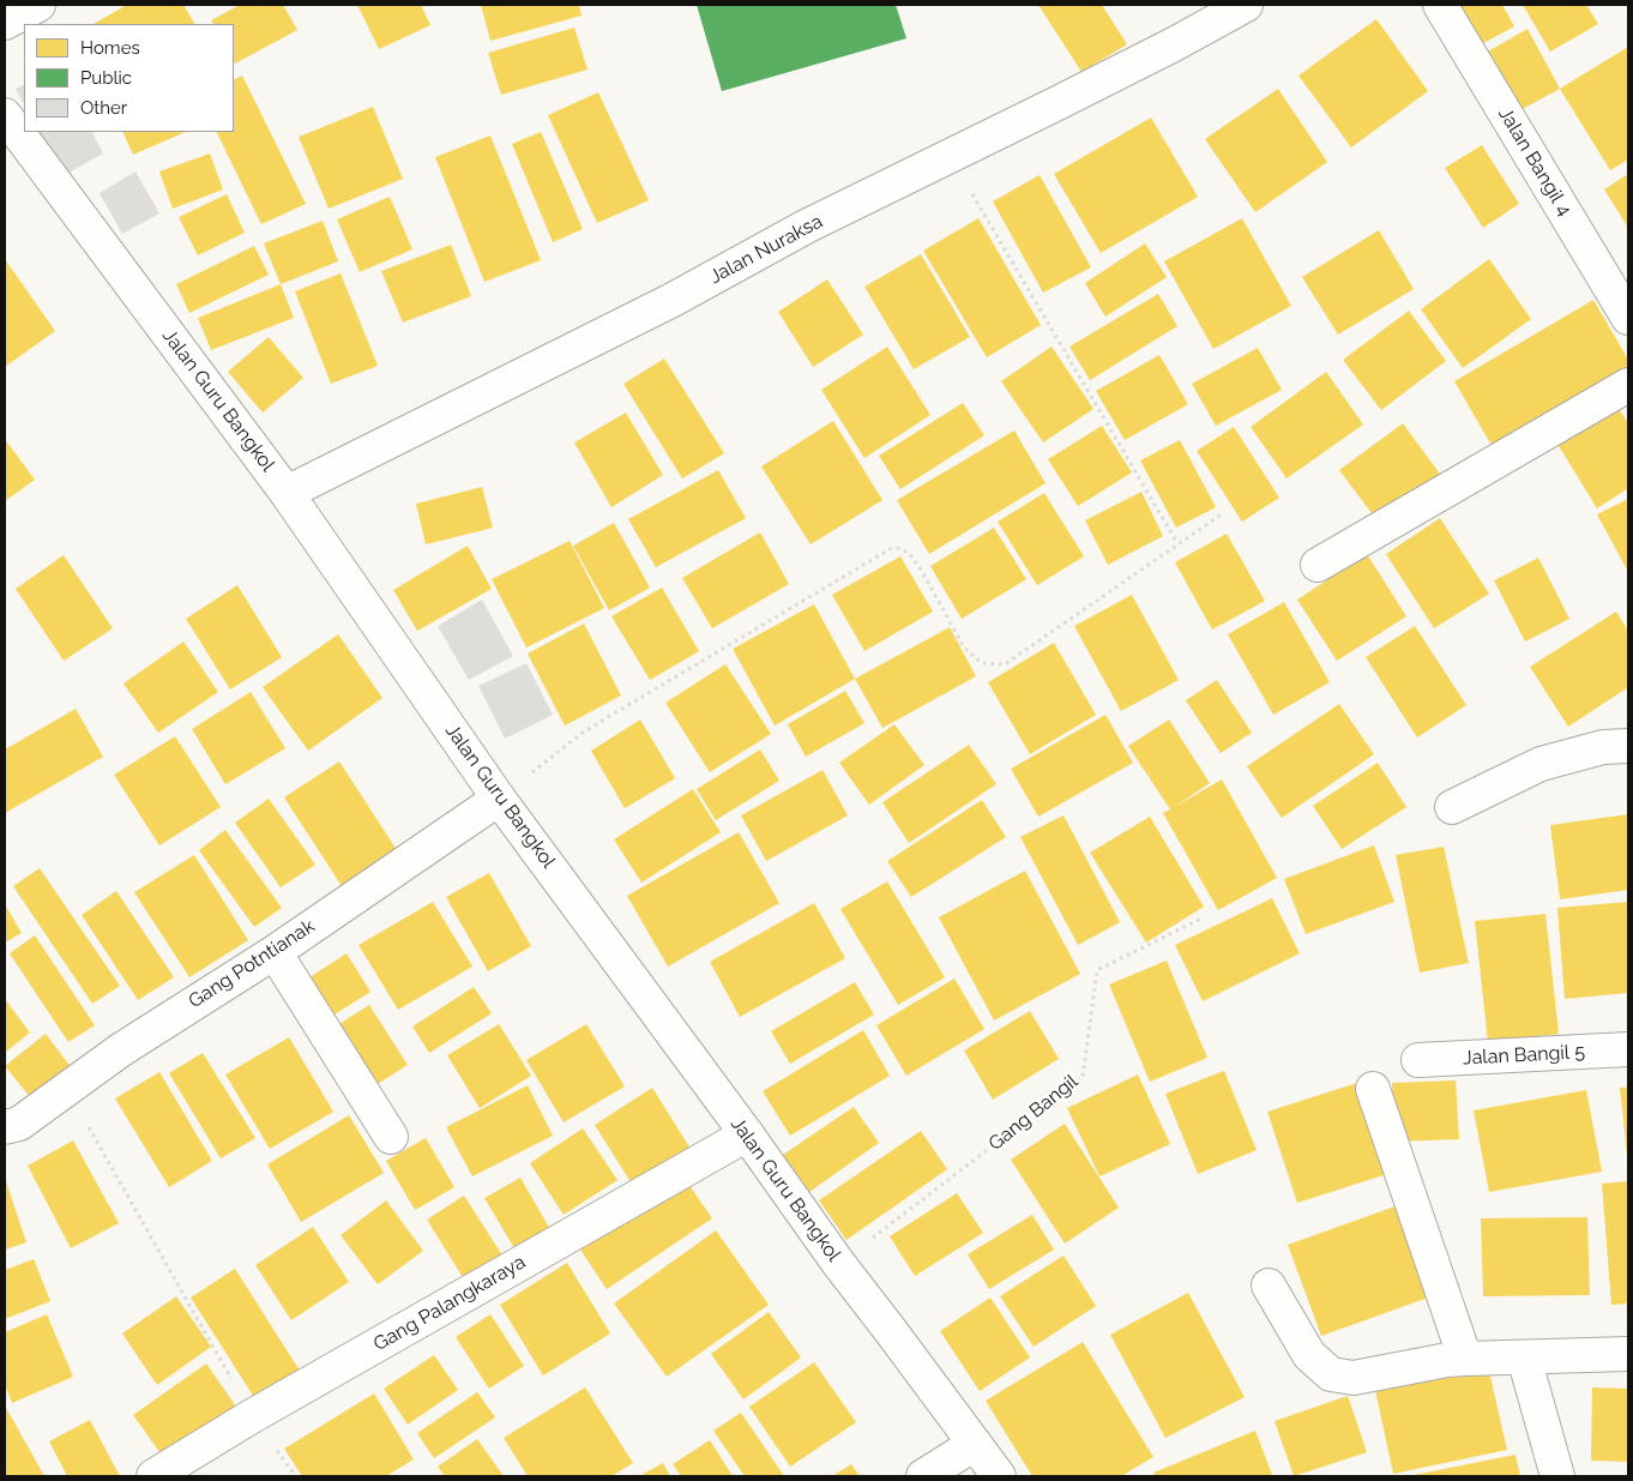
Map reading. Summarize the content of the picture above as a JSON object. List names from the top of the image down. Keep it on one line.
{"streets":{"street":["Jalan Bangil 4","Jalan Nuraksa","Jalan Guru Bangkol","Gang Potntianak","Jalan Bangil 5","Gang Palangkaraya"],"path":["Gang Bangil"]},"crossings":[["Jalan Nuraksa","Jalan Guru Bangkol"],["Jalan Guru Bangkol","Gang Potntianak"],["Jalan Guru Bangkol","Gang Bangil"],["Jalan Guru Bangkol","Gang Palangkaraya"]],"legend":["Homes","Public","Other"]}
